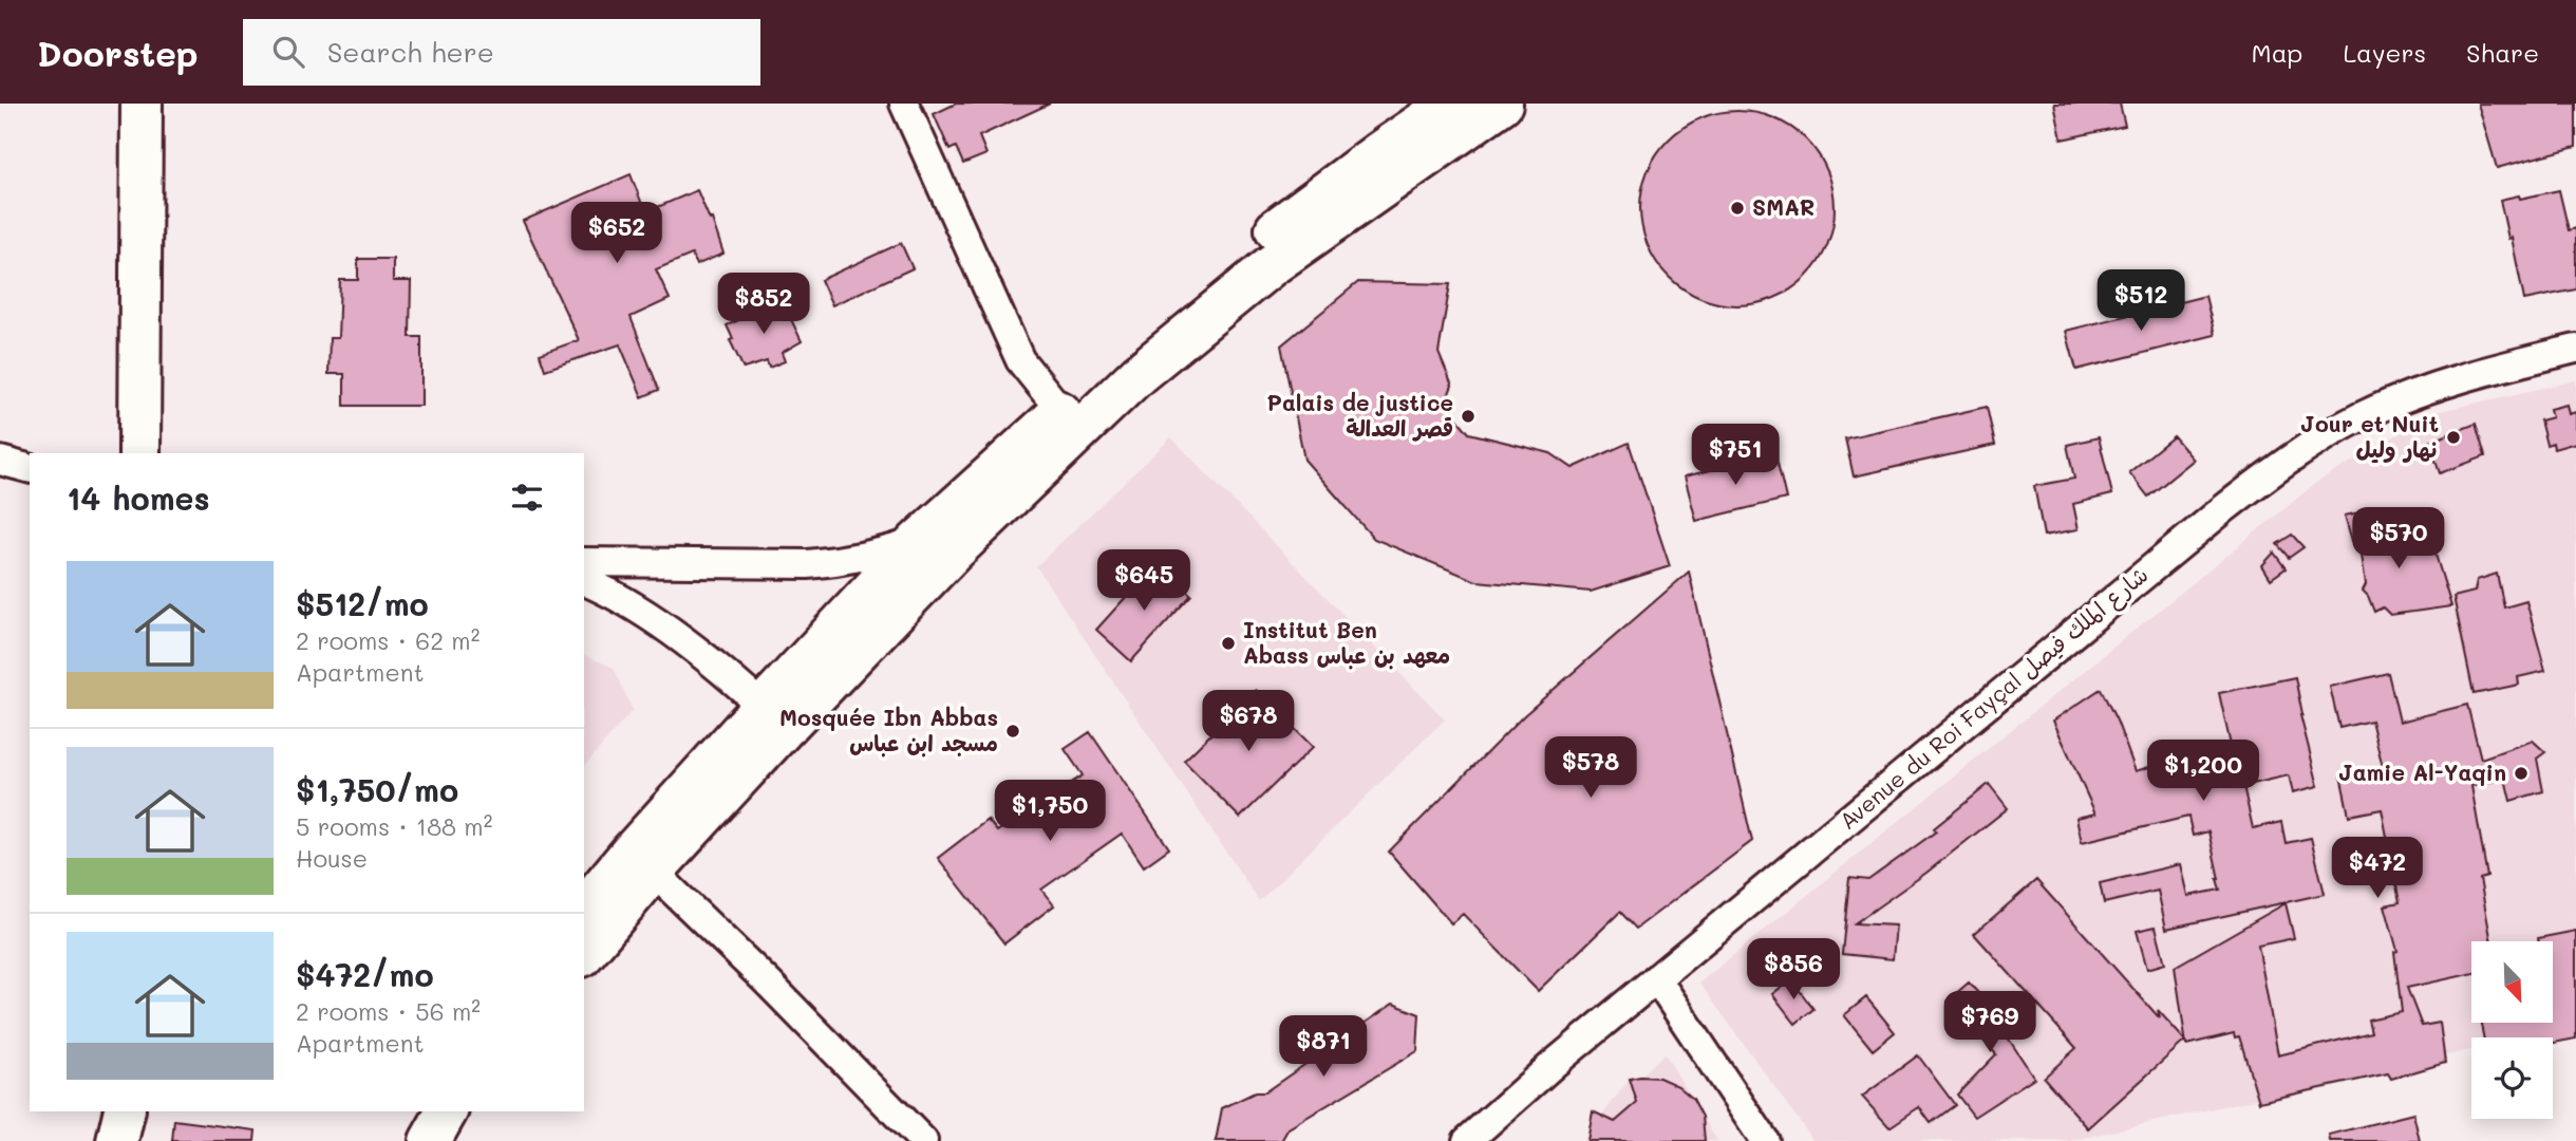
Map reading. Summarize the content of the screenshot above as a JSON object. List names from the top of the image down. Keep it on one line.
{"streets":{"street":["Avenue du Roi Fayçal شارع الملك فيصل"]},"places":["SMAR","Palais de justice قصر العدالة","Jour et Nuit نهار وليل","Institut Ben Abass معهد بن عباس","Mosquée Ibn Abbas مسجد ابن عباس","Jamie Al-Yaqin"],"north":"bottom right","page":{"header":"Doorstep","search":"Search here","nav":["Map","Layers","Share"],"price":["$652","$512","$852","$751","$570","$645","$678","$578","$1,200","$1,750","$472","$856","$769","$871"],"heading":"14 homes","list":[{"name":"$512/mo","note":"2 rooms · 62 m² · Apartment"},{"name":"$1,750/mo","note":"5 rooms · 188 m² · House"},{"name":"$472/mo","note":"2 rooms · 56 m² · Apartment"}]}}
